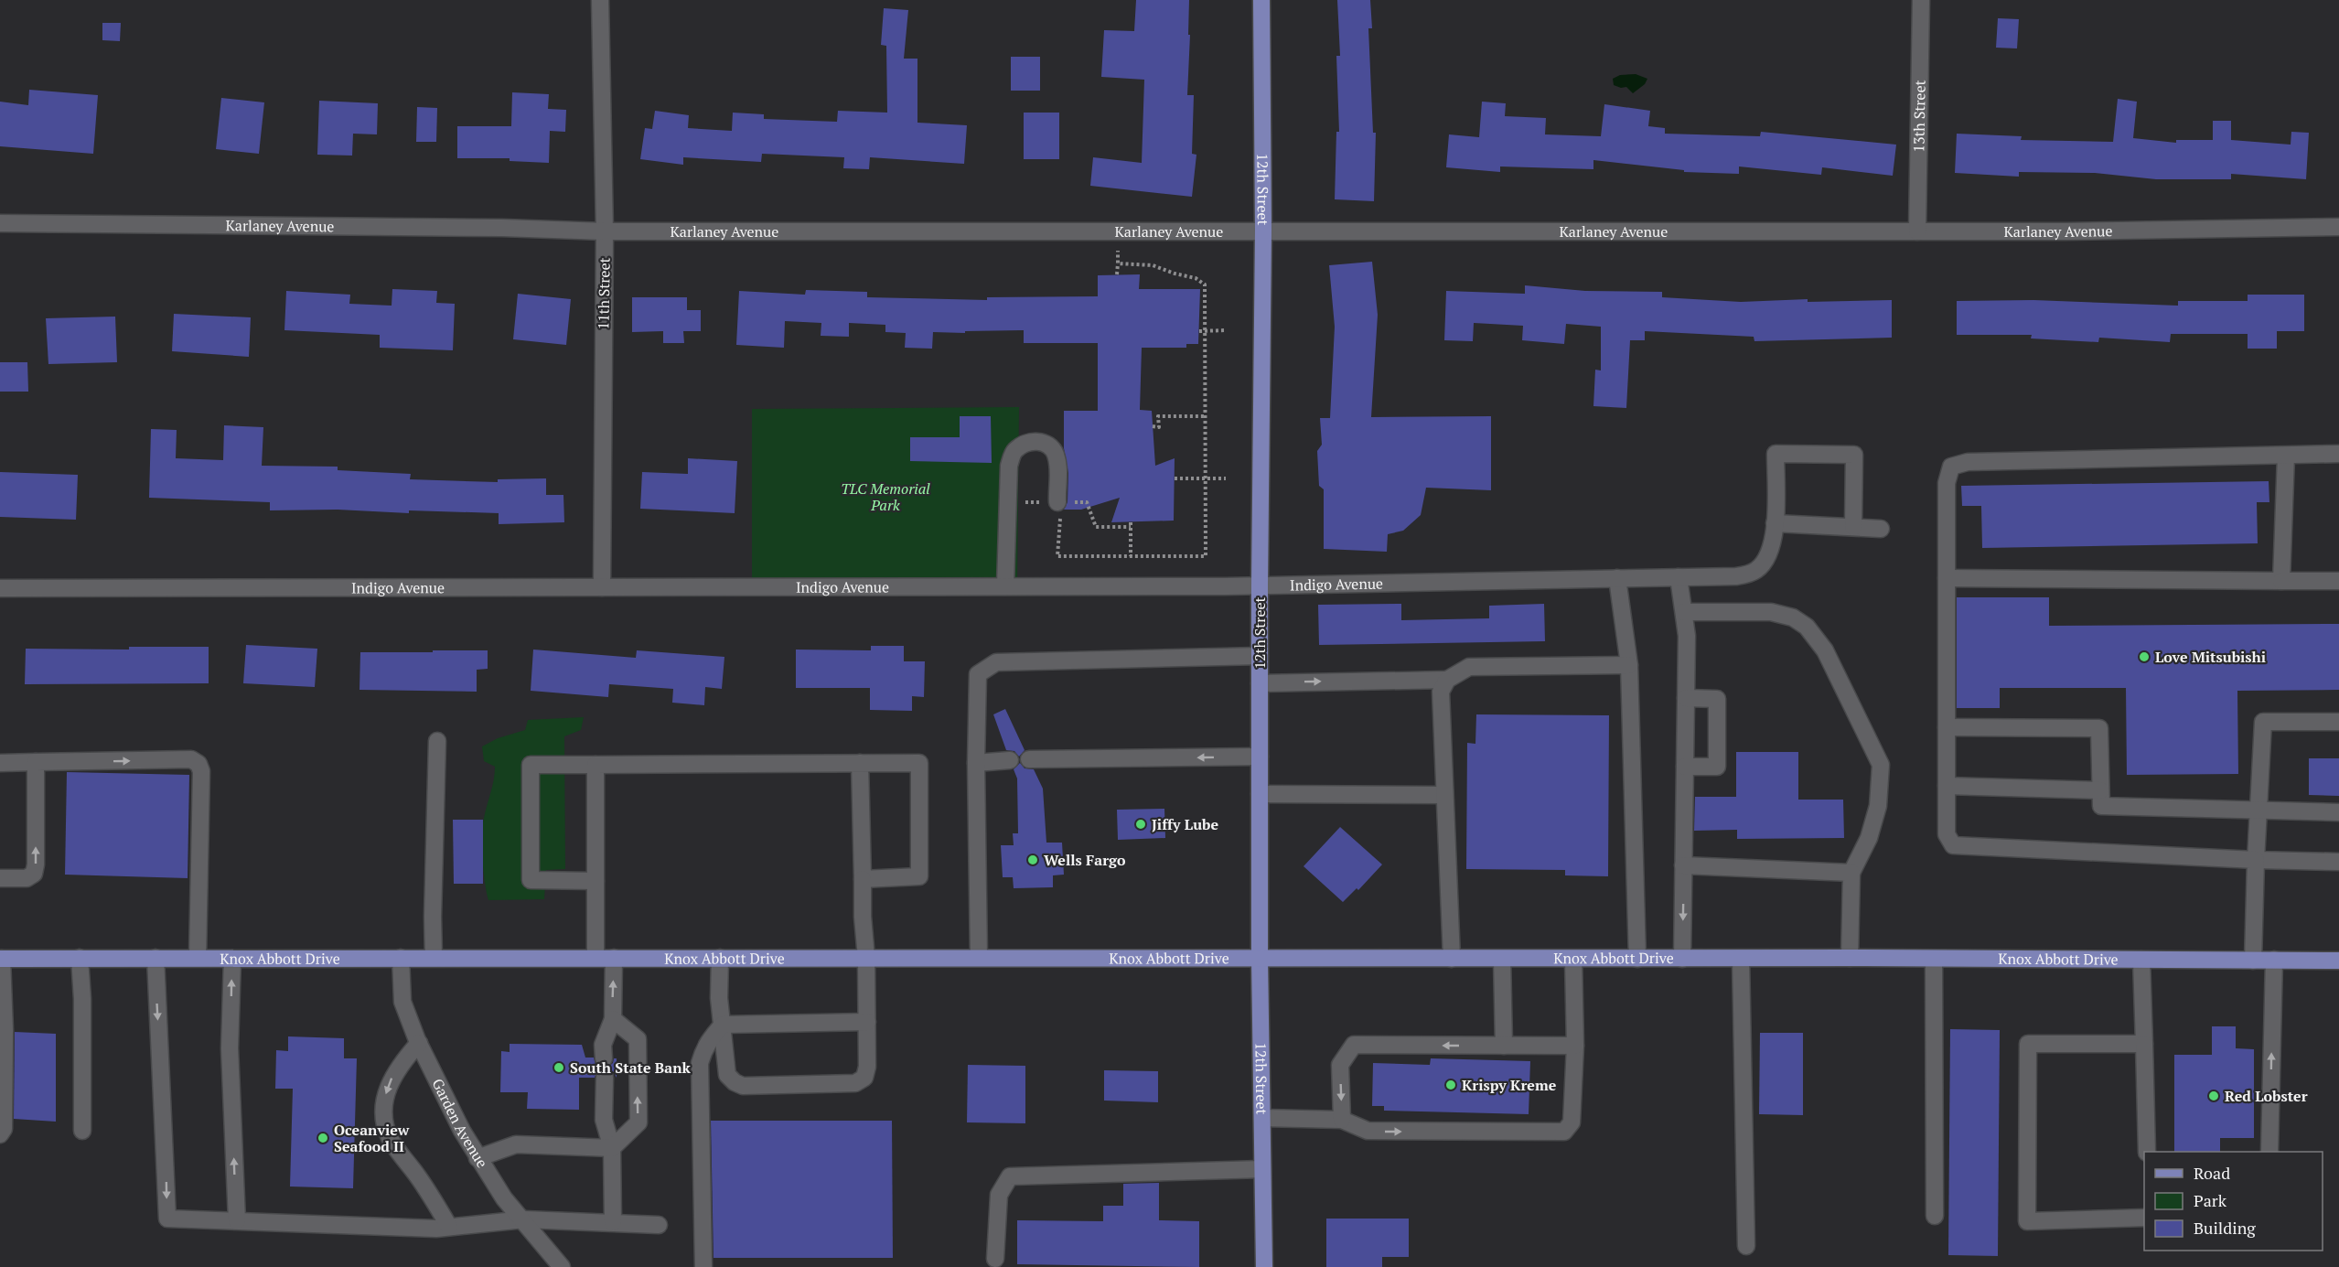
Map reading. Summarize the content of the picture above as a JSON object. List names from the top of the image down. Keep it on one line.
{"streets":{"main road":["12th Street","Knox Abbott Drive"],"street":["13th Street","Karlaney Avenue","11th Street","Indigo Avenue","Garden Avenue"]},"crossings":[["13th Street","Karlaney Avenue"],["12th Street","Karlaney Avenue"],["12th Street","Indigo Avenue"],["12th Street","Knox Abbott Drive"],["Karlaney Avenue","11th Street"],["11th Street","Indigo Avenue"],["Knox Abbott Drive","Garden Avenue"]],"parks":["TLC Memorial Park"],"places":["Love Mitsubishi","Jiffy Lube","Wells Fargo","South State Bank","Krispy Kreme","Red Lobster","Oceanview Seafood II"],"legend":["Road","Park","Building"]}
